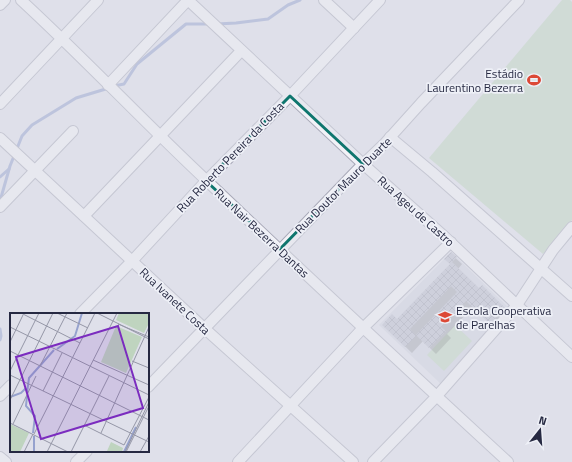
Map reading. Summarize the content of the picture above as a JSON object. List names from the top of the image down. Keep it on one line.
{"streets":{"street":["Rua Roberto Pereira da Costa","Rua Doutor Mauro Duarte","Rua Ageu de Castro","Rua Nair Bezerra Dantas","Rua Ivanete Costa"]},"crossings":[["Rua Roberto Pereira da Costa","Rua Ageu de Castro"],["Rua Roberto Pereira da Costa","Rua Nair Bezerra Dantas"],["Rua Roberto Pereira da Costa","Rua Ivanete Costa"],["Rua Doutor Mauro Duarte","Rua Ageu de Castro"],["Rua Doutor Mauro Duarte","Rua Nair Bezerra Dantas"],["Rua Doutor Mauro Duarte","Rua Ivanete Costa"]],"places":{"sports":["Estádio Laurentino Bezerra"],"school or university":["Escola Cooperativa de Parelhas"]},"north":"top"}
